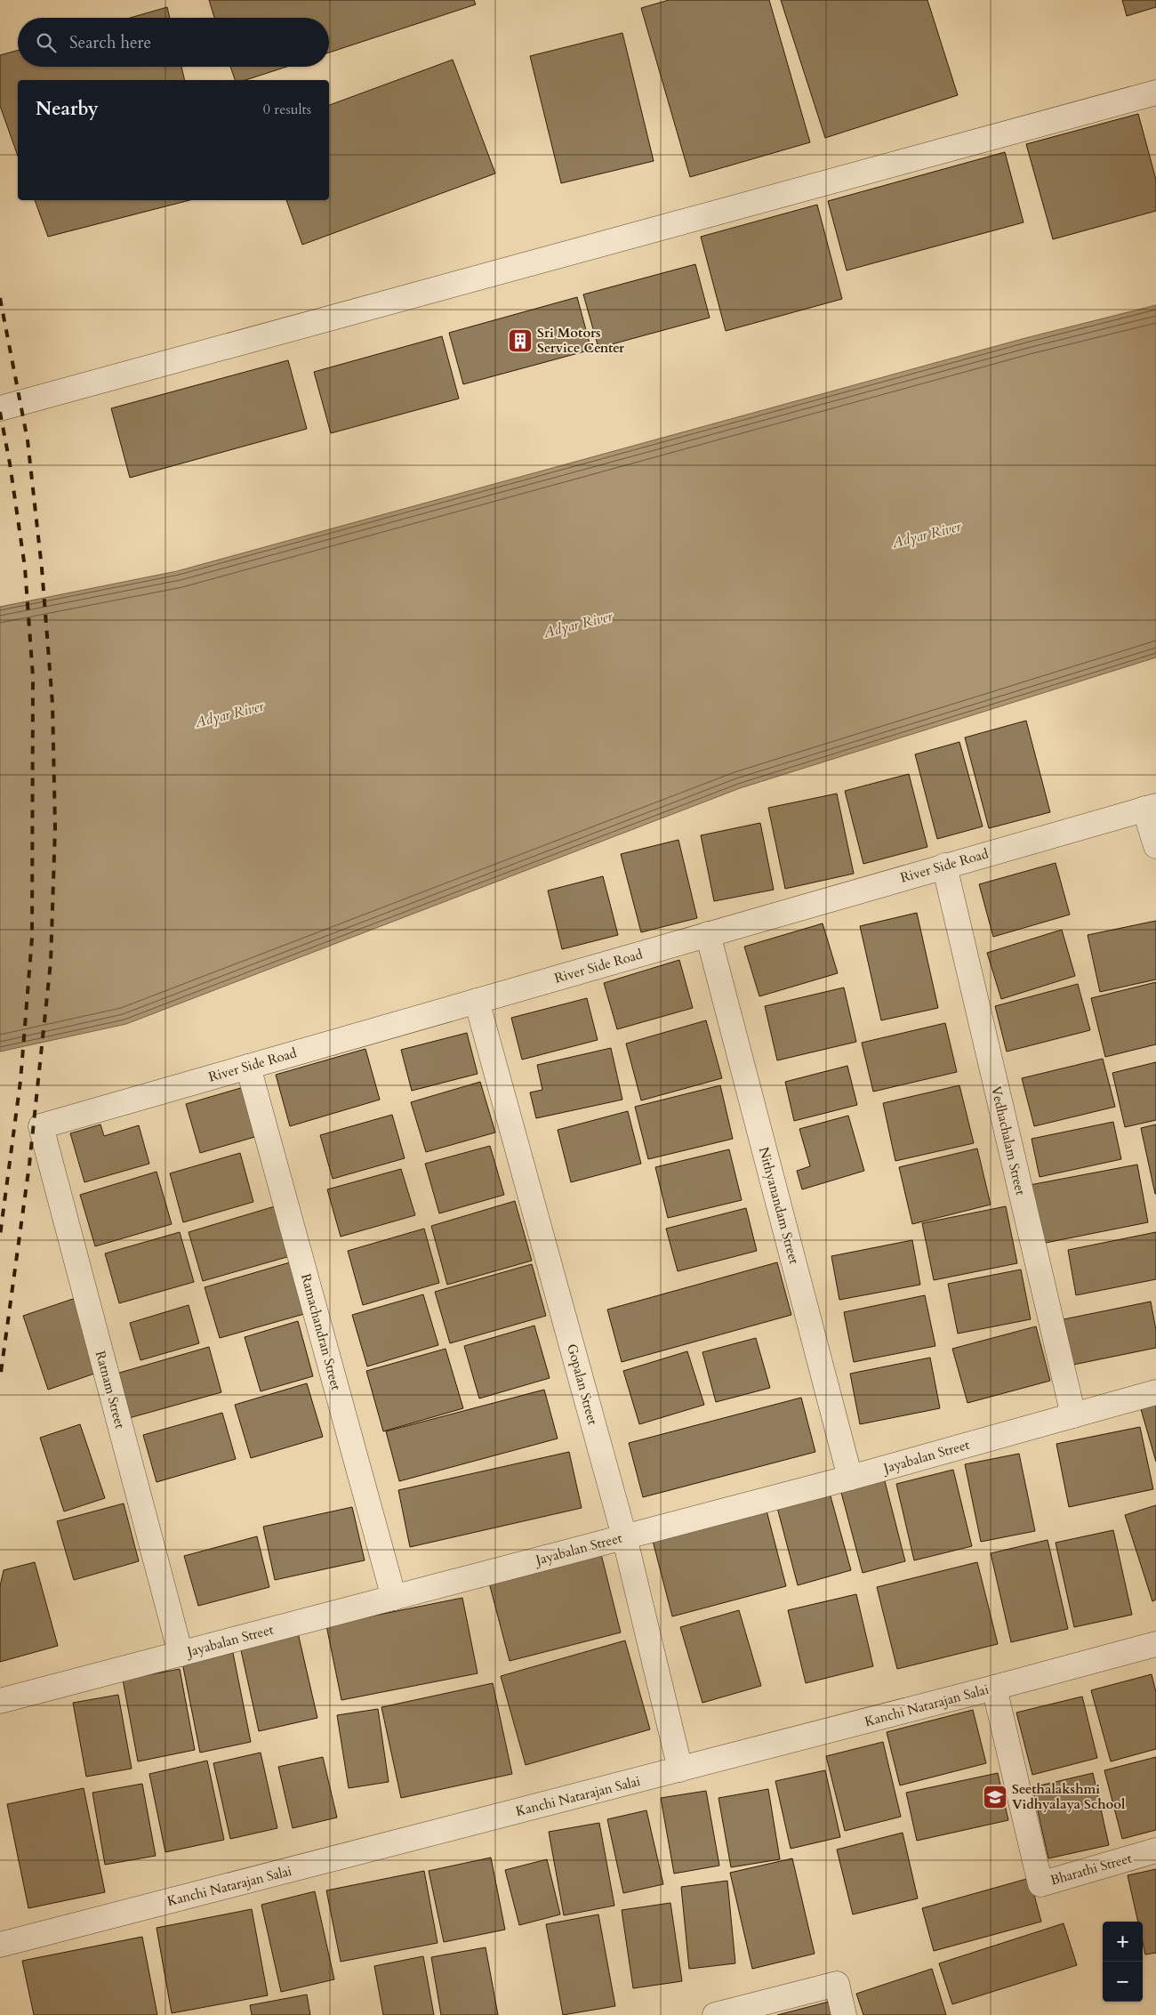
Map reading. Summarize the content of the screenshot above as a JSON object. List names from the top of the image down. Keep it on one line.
{"streets":{"street":["River Side Road","Vedhachalam Street","Nithyanandam Street","Ramachandran Street","Gopalan Street","Ratnam Street","Jayabalan Street","Kanchi Natarajan Salai","Bharathi Street"]},"crossings":[["River Side Road","Vedhachalam Street"],["River Side Road","Nithyanandam Street"],["River Side Road","Ramachandran Street"],["River Side Road","Gopalan Street"],["River Side Road","Ratnam Street"],["Vedhachalam Street","Jayabalan Street"],["Nithyanandam Street","Jayabalan Street"],["Ramachandran Street","Jayabalan Street"],["Gopalan Street","Jayabalan Street"],["Gopalan Street","Kanchi Natarajan Salai"],["Ratnam Street","Jayabalan Street"],["Kanchi Natarajan Salai","Bharathi Street"]],"water":["Adyar River"],"places":{"building":["Sri Motors Service Center"],"school or university":["Seethalakshmi Vidhyalaya School"]},"page":{"search":"Search here","heading":["Nearby","0 results"],"map_buttons":["+","−"]}}
